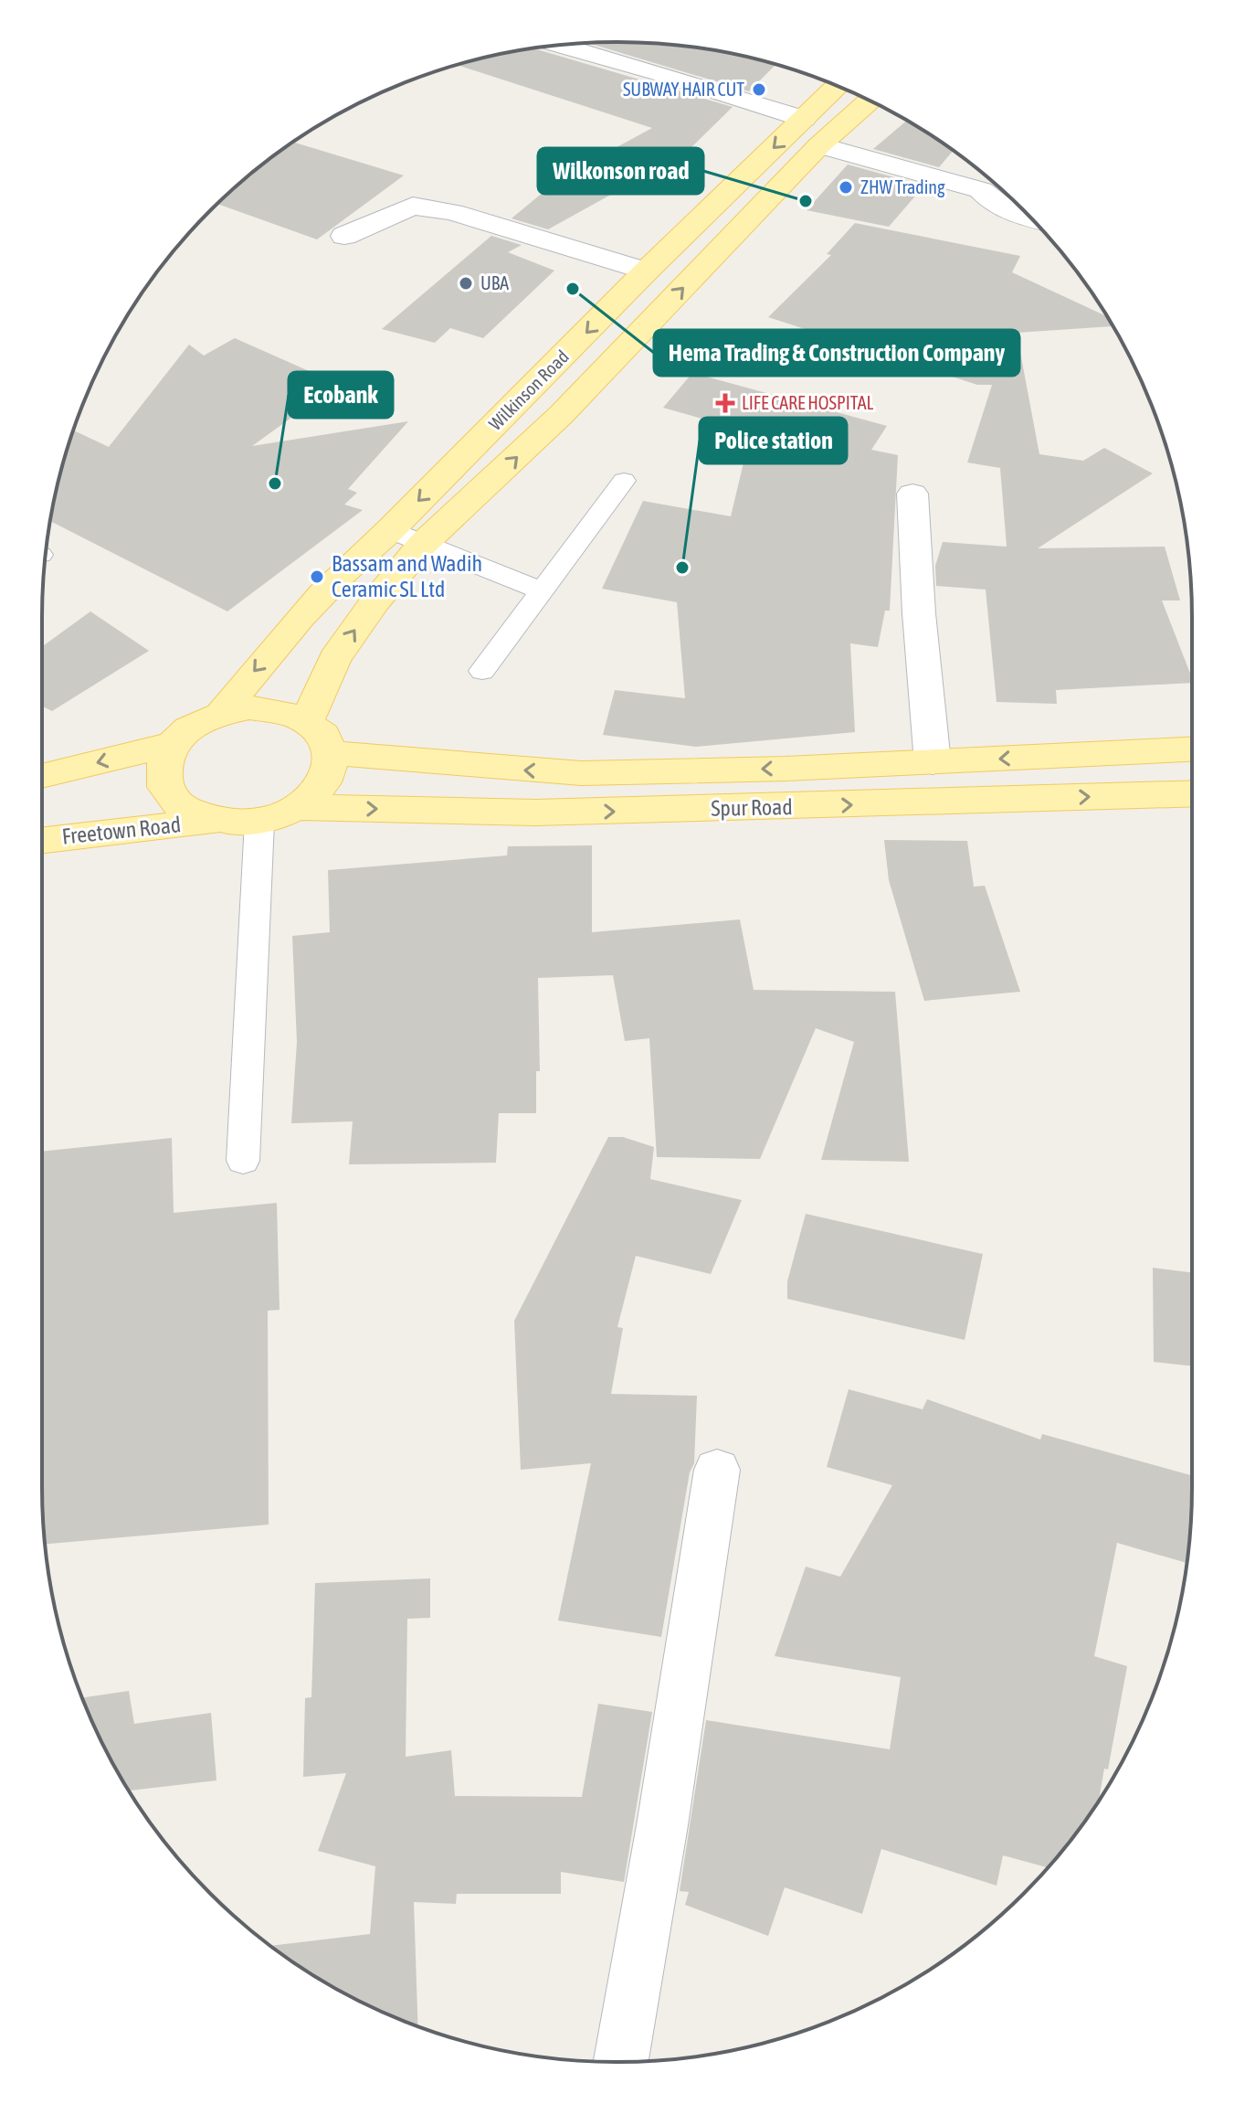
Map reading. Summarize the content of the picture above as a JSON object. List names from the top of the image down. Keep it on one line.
{"streets":{"main road":["Wilkinson Road","Spur Road","Freetown Road"]},"crossings":[["Wilkinson Road","Spur Road"],["Wilkinson Road","Freetown Road"],["Spur Road","Freetown Road"]],"places":{"other":["SUBWAY HAIR CUT","ZHW Trading","Wilkonson road","UBA","Hema Trading & Construction Company","Ecobank","Police station","Bassam and Wadih Ceramic SL Ltd"],"health":["LIFE CARE HOSPITAL"]}}
